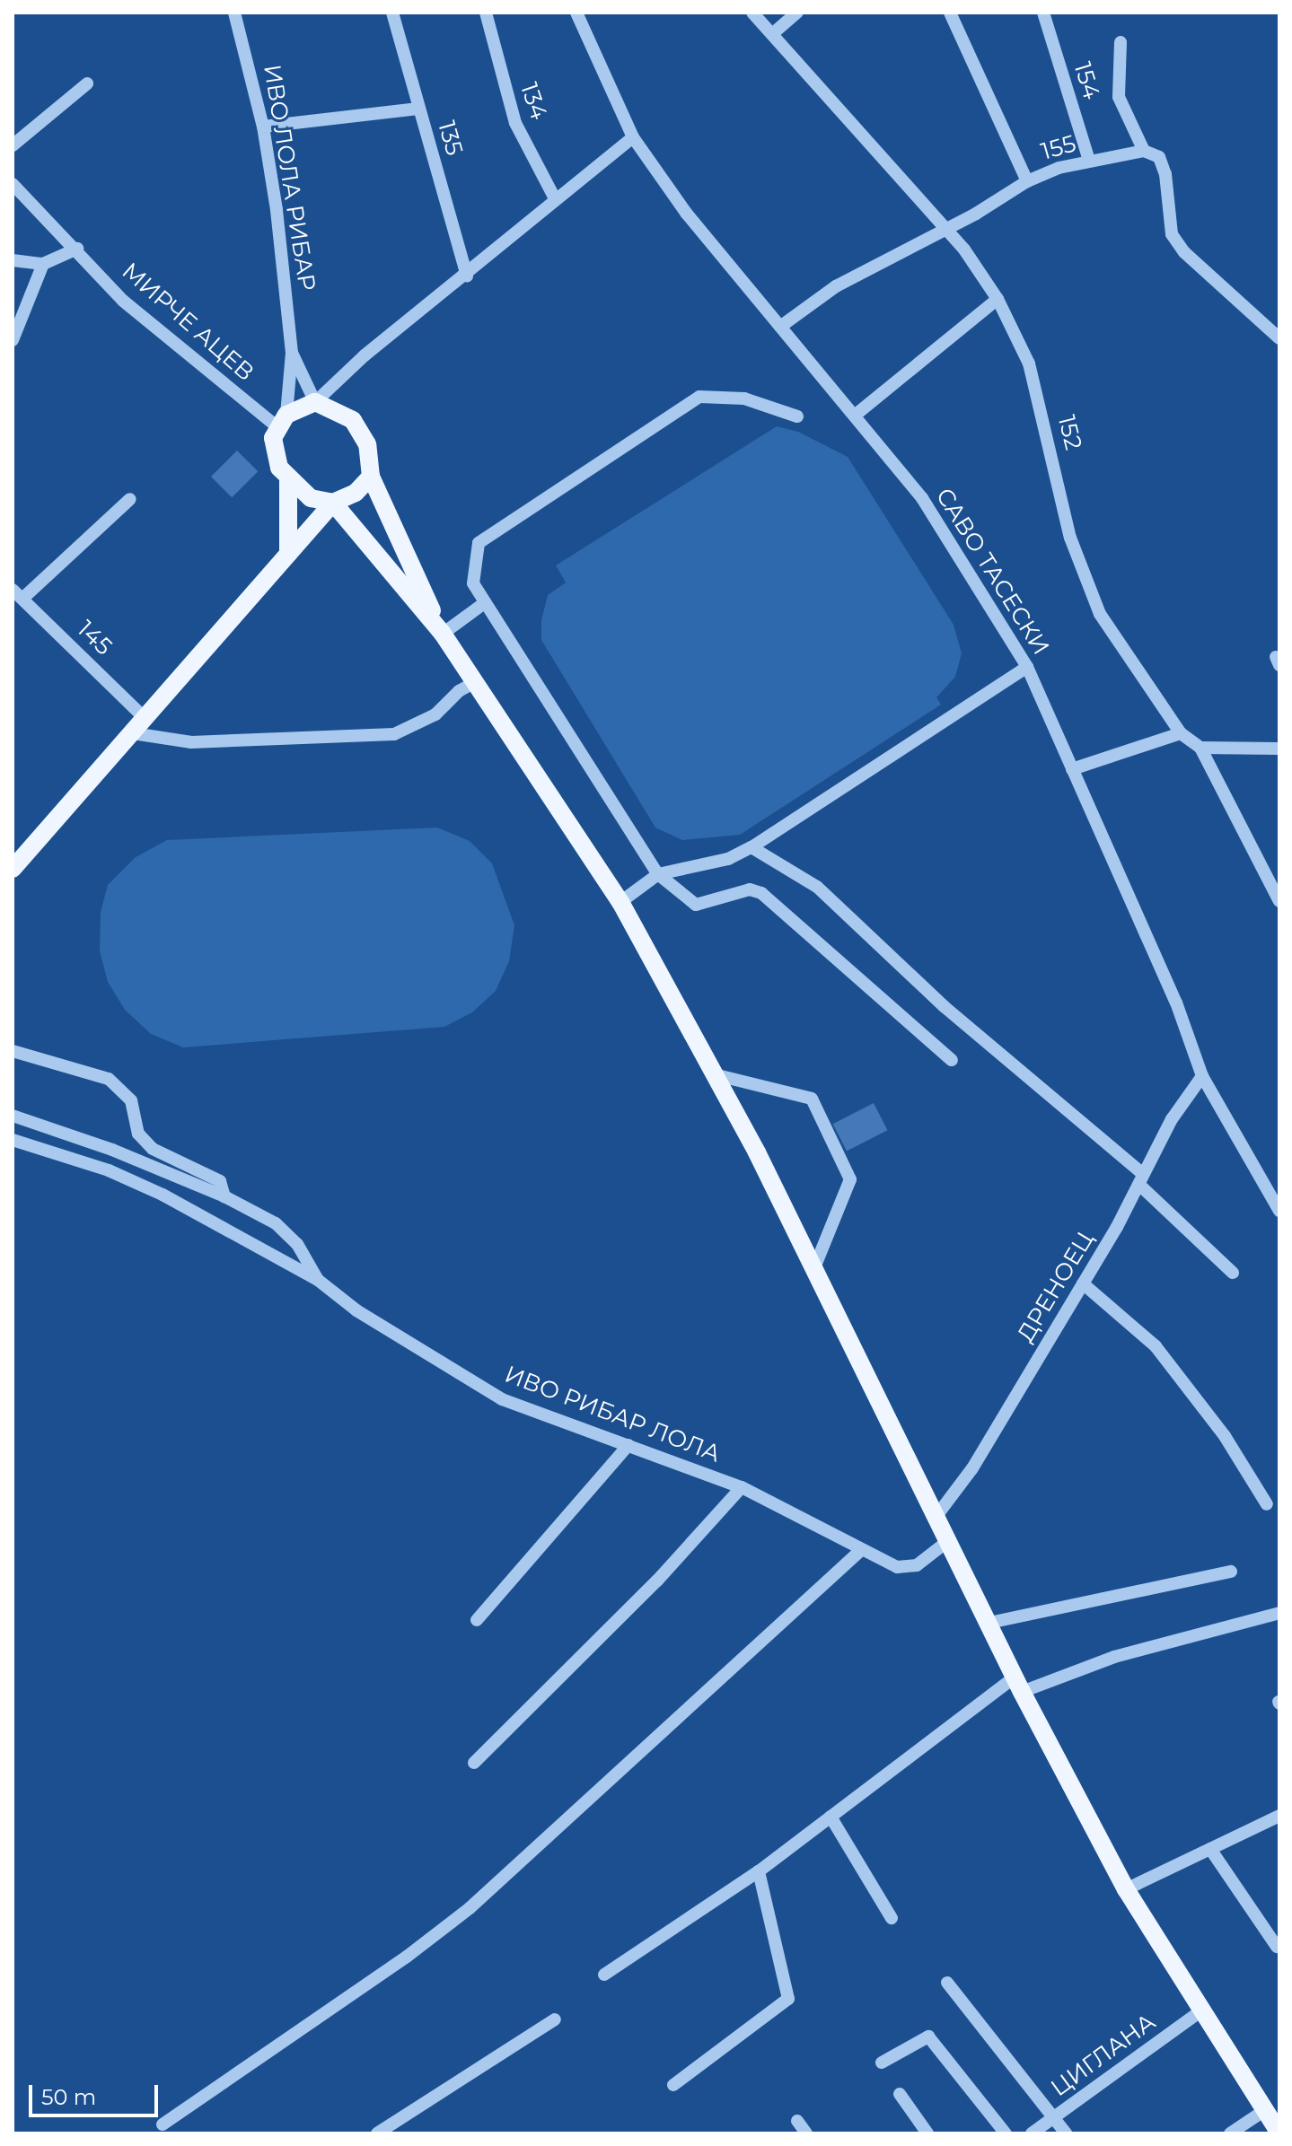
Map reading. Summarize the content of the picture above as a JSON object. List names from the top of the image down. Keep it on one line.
{"streets":{"street":["154","134","135","155","ИВО ЛОЛА РИБАР","МИРЧЕ АЦЕВ","152","САВО ТАСЕСКИ","145","ДРЕНОЕЦ","ИВО РИБАР ЛОЛА","ЦИГЛАНА"]},"crossings":[["154","155"],["155","152"],["155","САВО ТАСЕСКИ"],["САВО ТАСЕСКИ","ДРЕНОЕЦ"]],"scale_bar":"50 m"}
